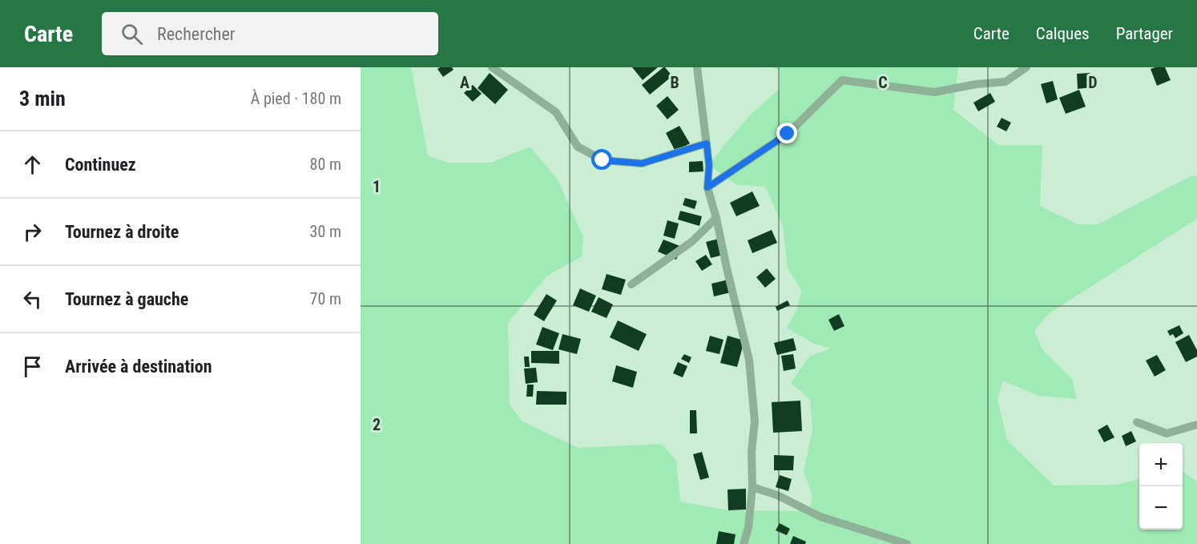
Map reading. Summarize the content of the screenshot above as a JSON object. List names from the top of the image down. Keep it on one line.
{"page":{"header":"Carte","search":"Rechercher","nav":["Carte","Calques","Partager"],"heading":["3 min","À pied · 180 m"],"list":[["Continuez","80 m"],["Tournez à droite","30 m"],["Tournez à gauche","70 m"],"Arrivée à destination"],"map_buttons":["+","−"]},"grid":{"columns":["A","B","C","D"],"rows":["1","2"]}}
